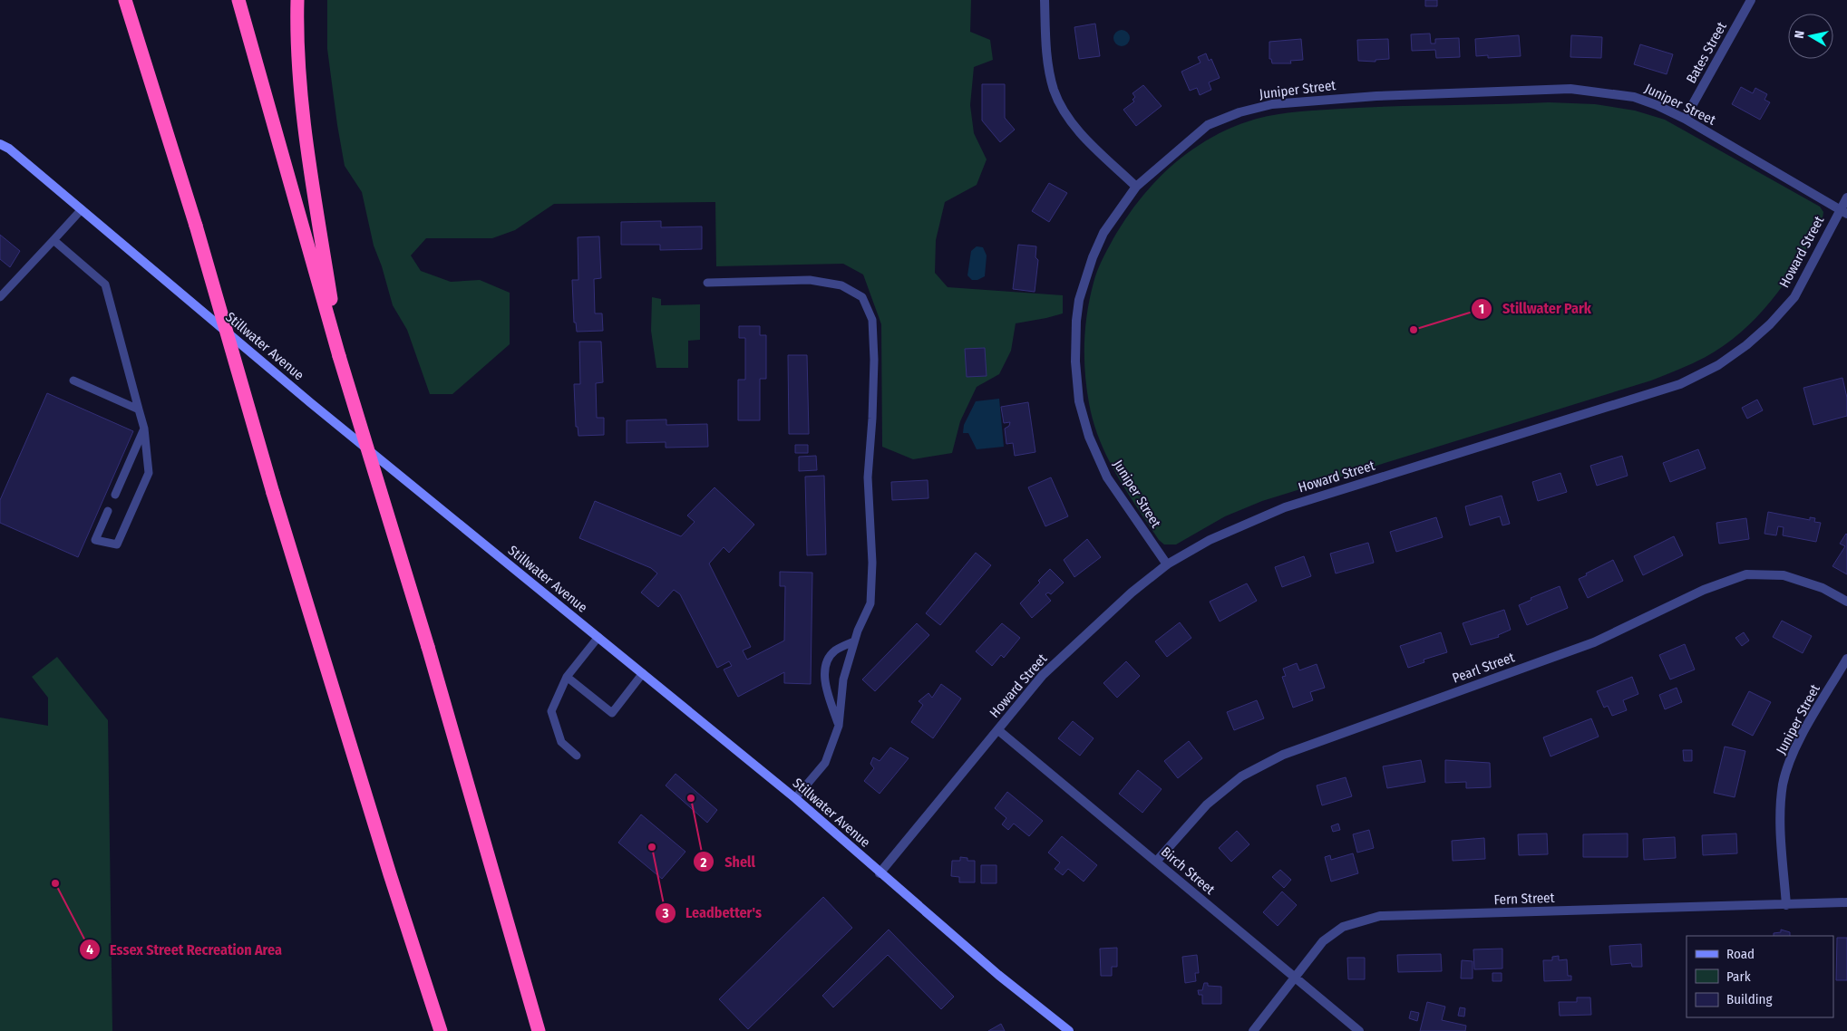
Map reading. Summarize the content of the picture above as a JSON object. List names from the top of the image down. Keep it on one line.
{"streets":{"main road":["Stillwater Avenue"],"street":["Bates Street","Juniper Street","Howard Street","Pearl Street","Birch Street","Fern Street"]},"crossings":[["Bates Street","Juniper Street"],["Juniper Street","Howard Street"],["Juniper Street","Fern Street"],["Howard Street","Stillwater Avenue"],["Howard Street","Birch Street"],["Pearl Street","Birch Street"],["Birch Street","Fern Street"]],"places":["Stillwater Park","Shell","Leadbetter's","Essex Street Recreation Area"],"legend":["Road","Park","Building"],"north":"left"}
